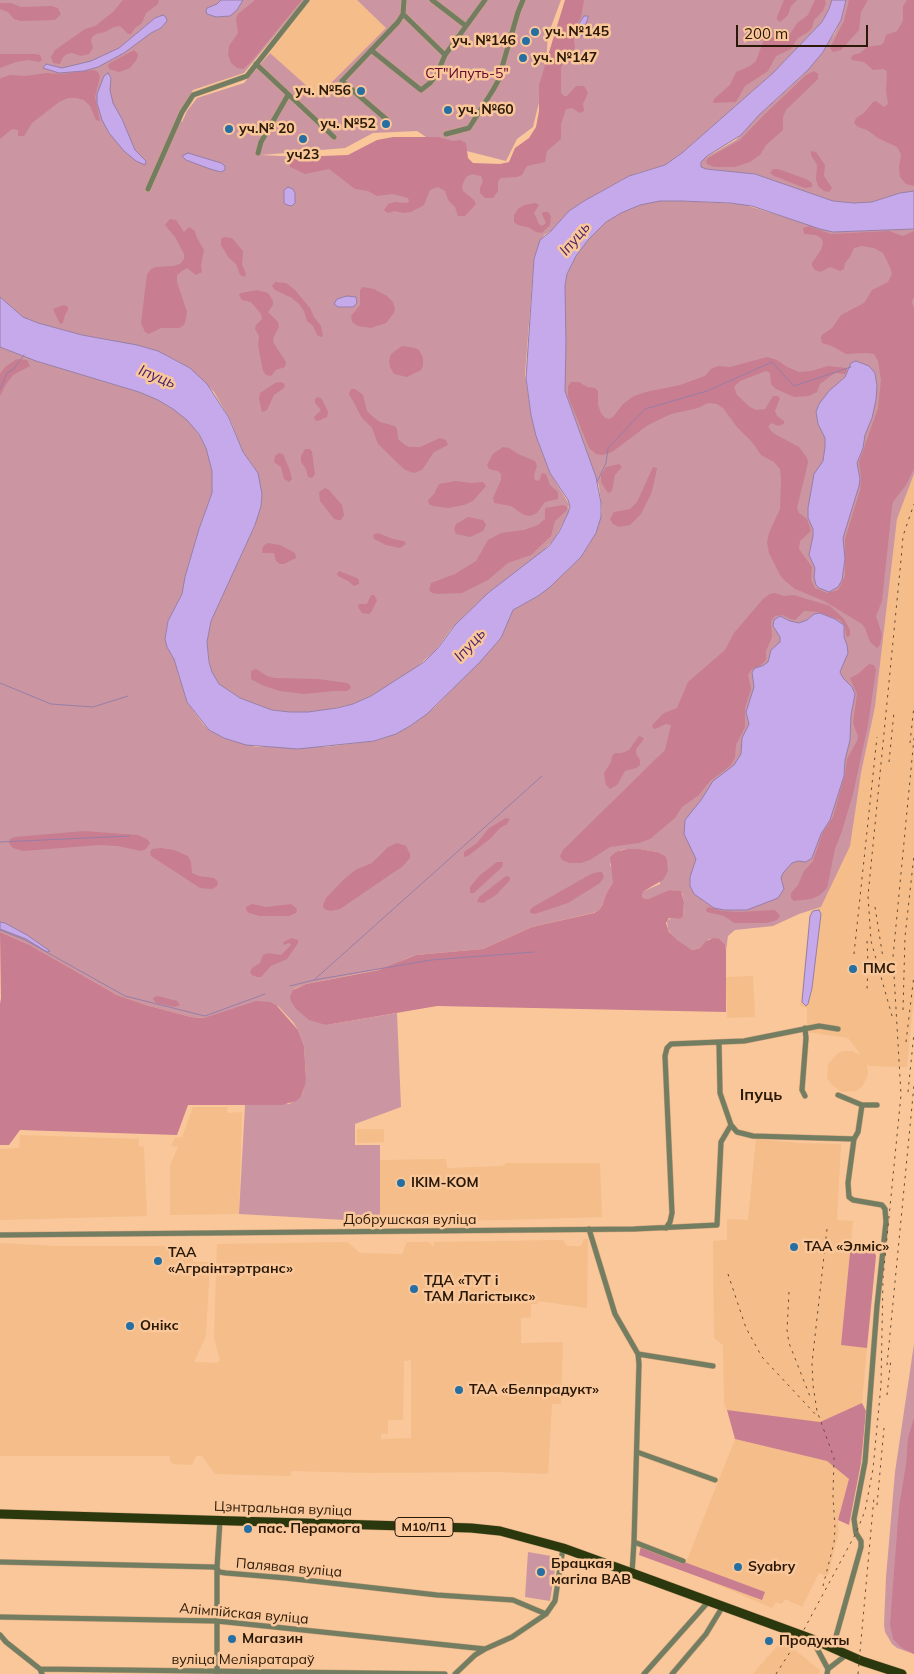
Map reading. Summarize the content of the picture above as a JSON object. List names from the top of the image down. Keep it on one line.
{"streets":{"main road":["Цэнтральная вуліца","М10/П1"],"street":["Добрушская вуліца","Палявая вуліца","Алімпійская вуліца","вуліца Меліяратараў"]},"crossings":[["Цэнтральная вуліца","М10/П1"]],"districts":["Іпуць"],"water":["Іпуць"],"parks":["СТ\"Ипуть-5\""],"places":["уч. №145","уч. №146","уч. №147","уч. №56","уч. №60","уч. №52","уч.№ 20","уч23","ПМС","IKIM-KOM","ТАА «Элміс»","ТАА «Аграінтэртранс»","ТДА «ТУТ і ТАМ Лагістыкс»","Онікс","ТАА «Белпрадукт»","пас. Перамога","Syabry","Брацкая магіла ВАВ","Магазин","Продукты"],"scale_bar":"200 m"}
